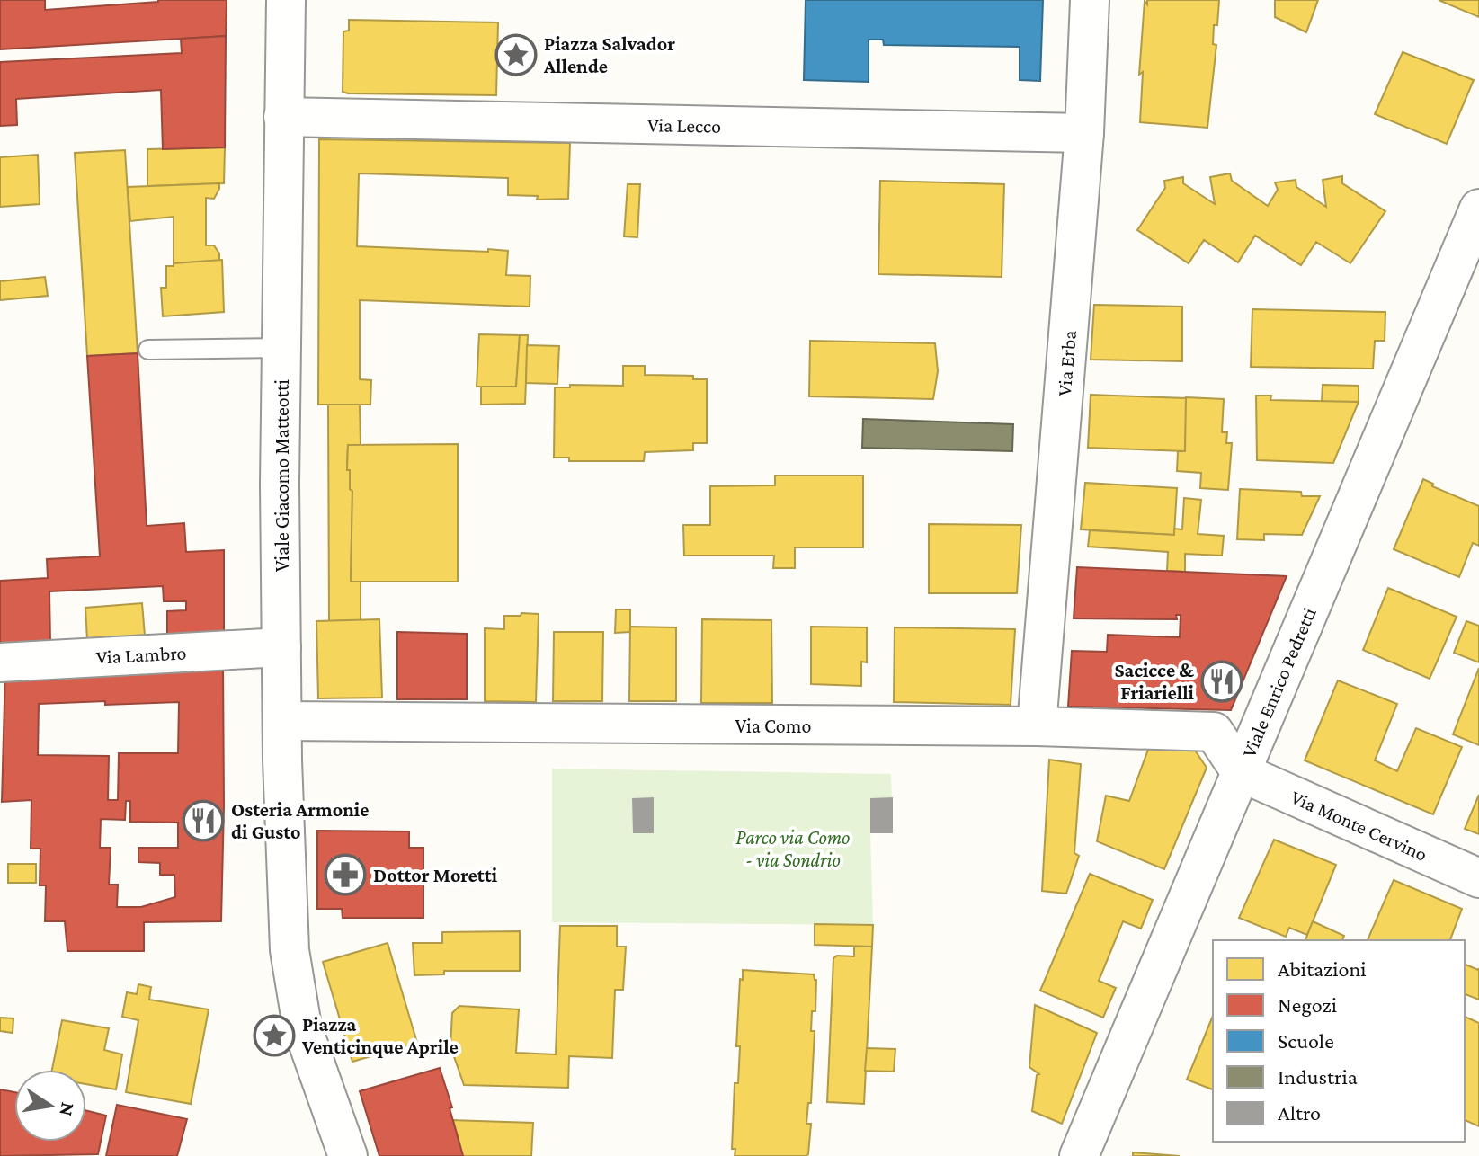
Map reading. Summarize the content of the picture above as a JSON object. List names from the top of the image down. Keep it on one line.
{"streets":{"street":["Via Lecco","Via Erba","Viale Giacomo Matteotti","Via Lambro","Viale Enrico Pedretti","Via Como","Via Monte Cervino"]},"crossings":[["Via Lecco","Via Erba"],["Via Lecco","Viale Giacomo Matteotti"],["Via Erba","Via Como"],["Viale Giacomo Matteotti","Via Lambro"],["Viale Giacomo Matteotti","Via Como"],["Viale Enrico Pedretti","Via Como"],["Viale Enrico Pedretti","Via Monte Cervino"],["Via Como","Via Monte Cervino"]],"parks":["Parco via Como - via Sondrio"],"places":{"place":["Piazza Salvador Allende","Piazza Venticinque Aprile"],"restaurant":["Sacicce & Friarielli","Osteria Armonie di Gusto"],"pharmacy":["Dottor Moretti"]},"legend":["Abitazioni","Negozi","Scuole","Industria","Altro"],"north":"right"}
